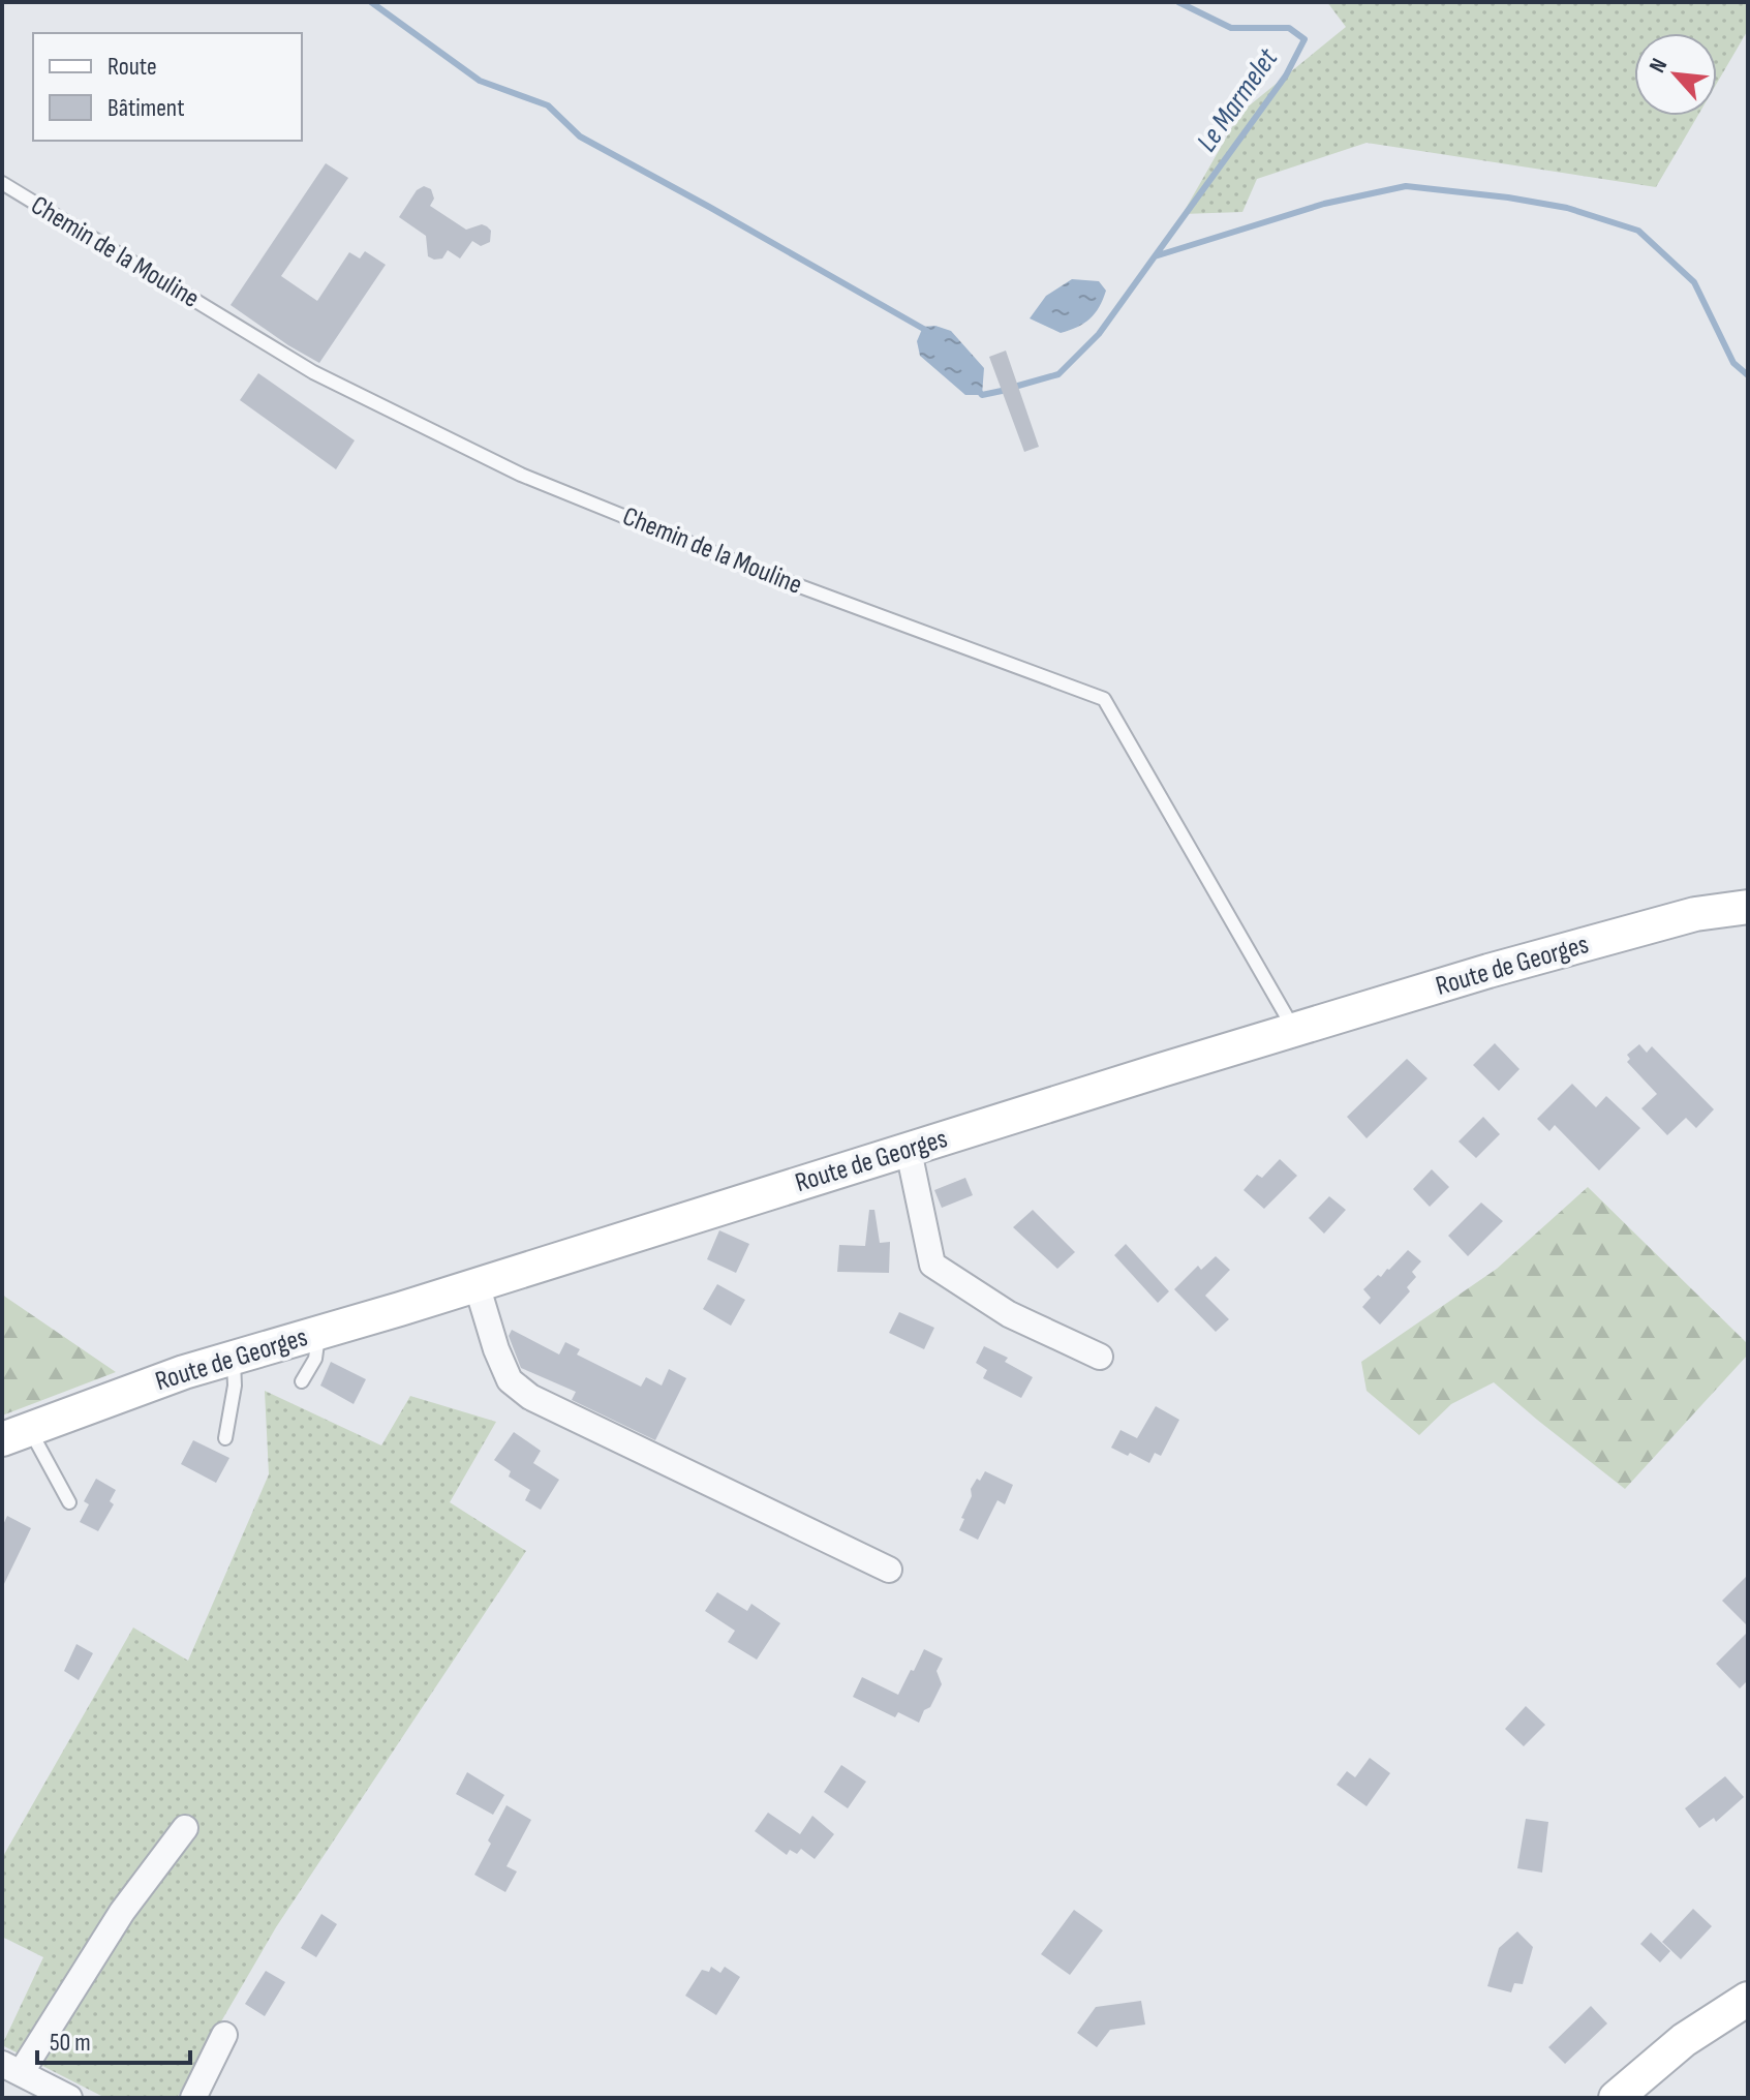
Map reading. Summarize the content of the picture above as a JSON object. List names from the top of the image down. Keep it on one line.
{"streets":{"street":["Route de Georges"],"lane":["Chemin de la Mouline"]},"crossings":[["Chemin de la Mouline","Route de Georges"]],"water":["Le Marmelet"],"legend":["Route","Bâtiment"],"scale_bar":"50 m","north":"top left"}
